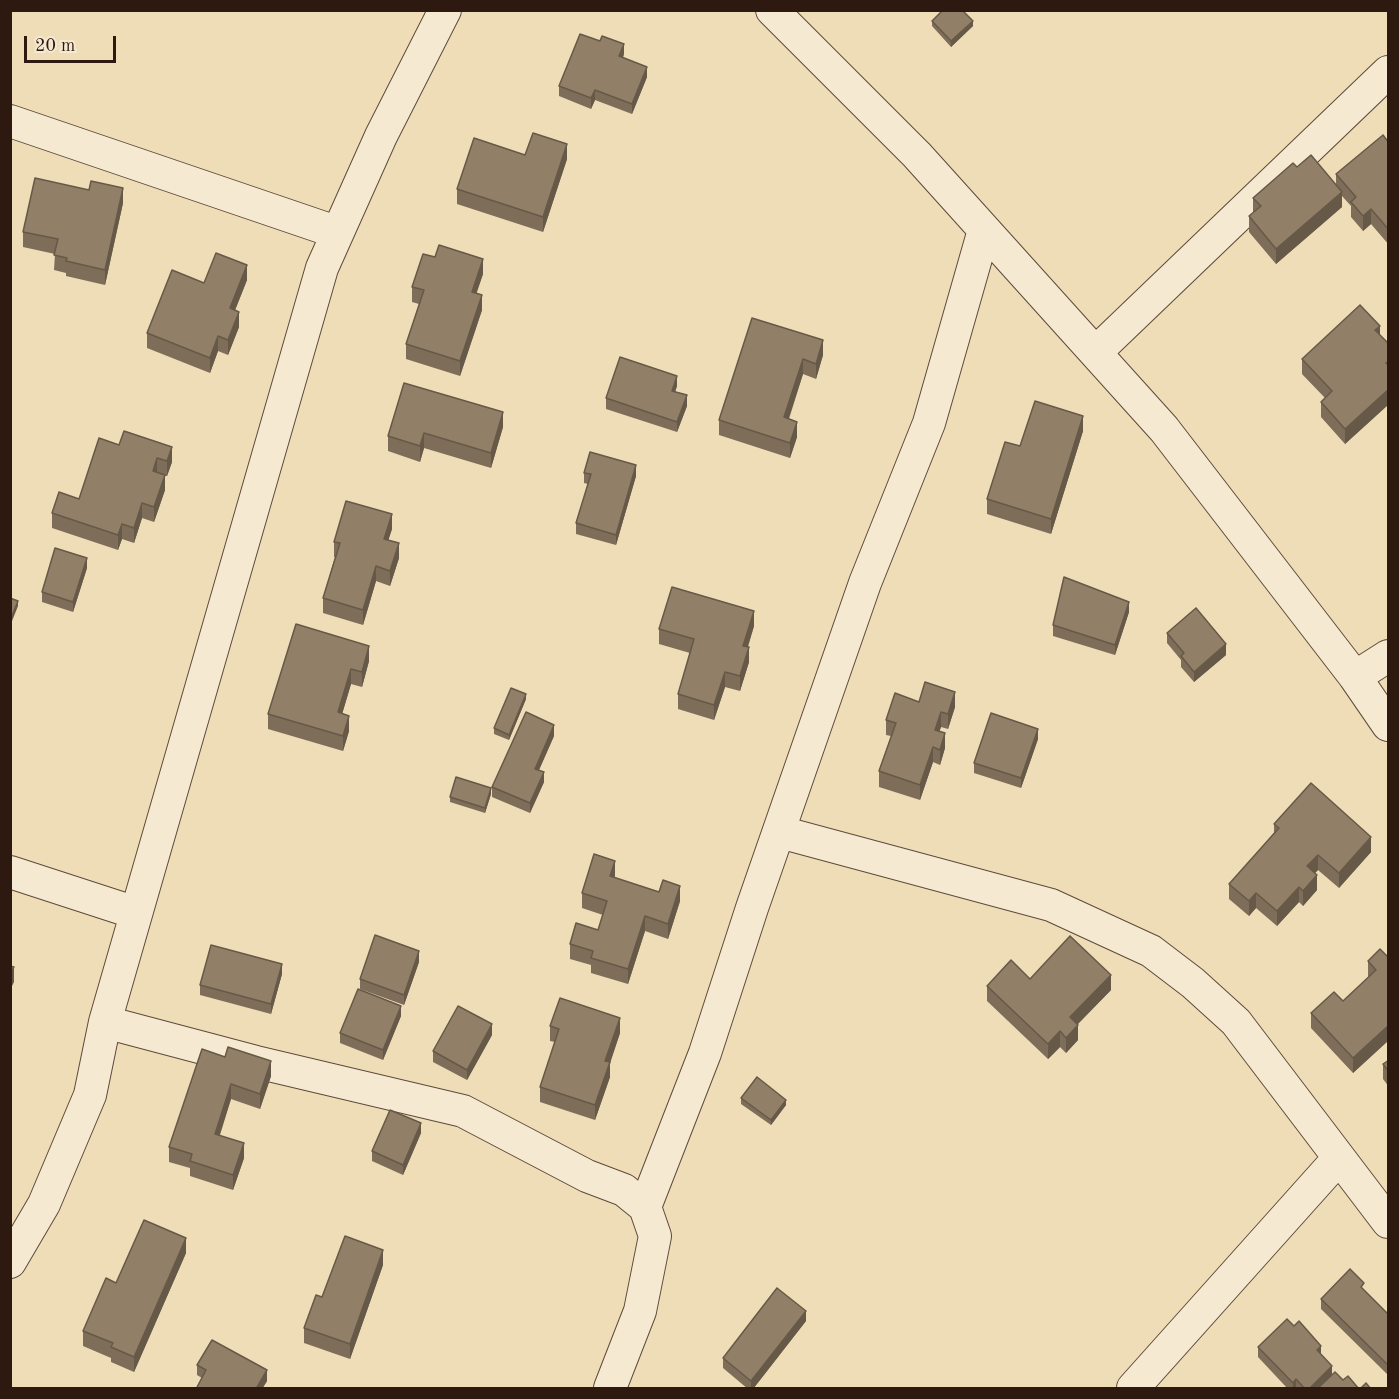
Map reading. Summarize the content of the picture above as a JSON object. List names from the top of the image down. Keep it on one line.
{"scale_bar":"20 m"}
